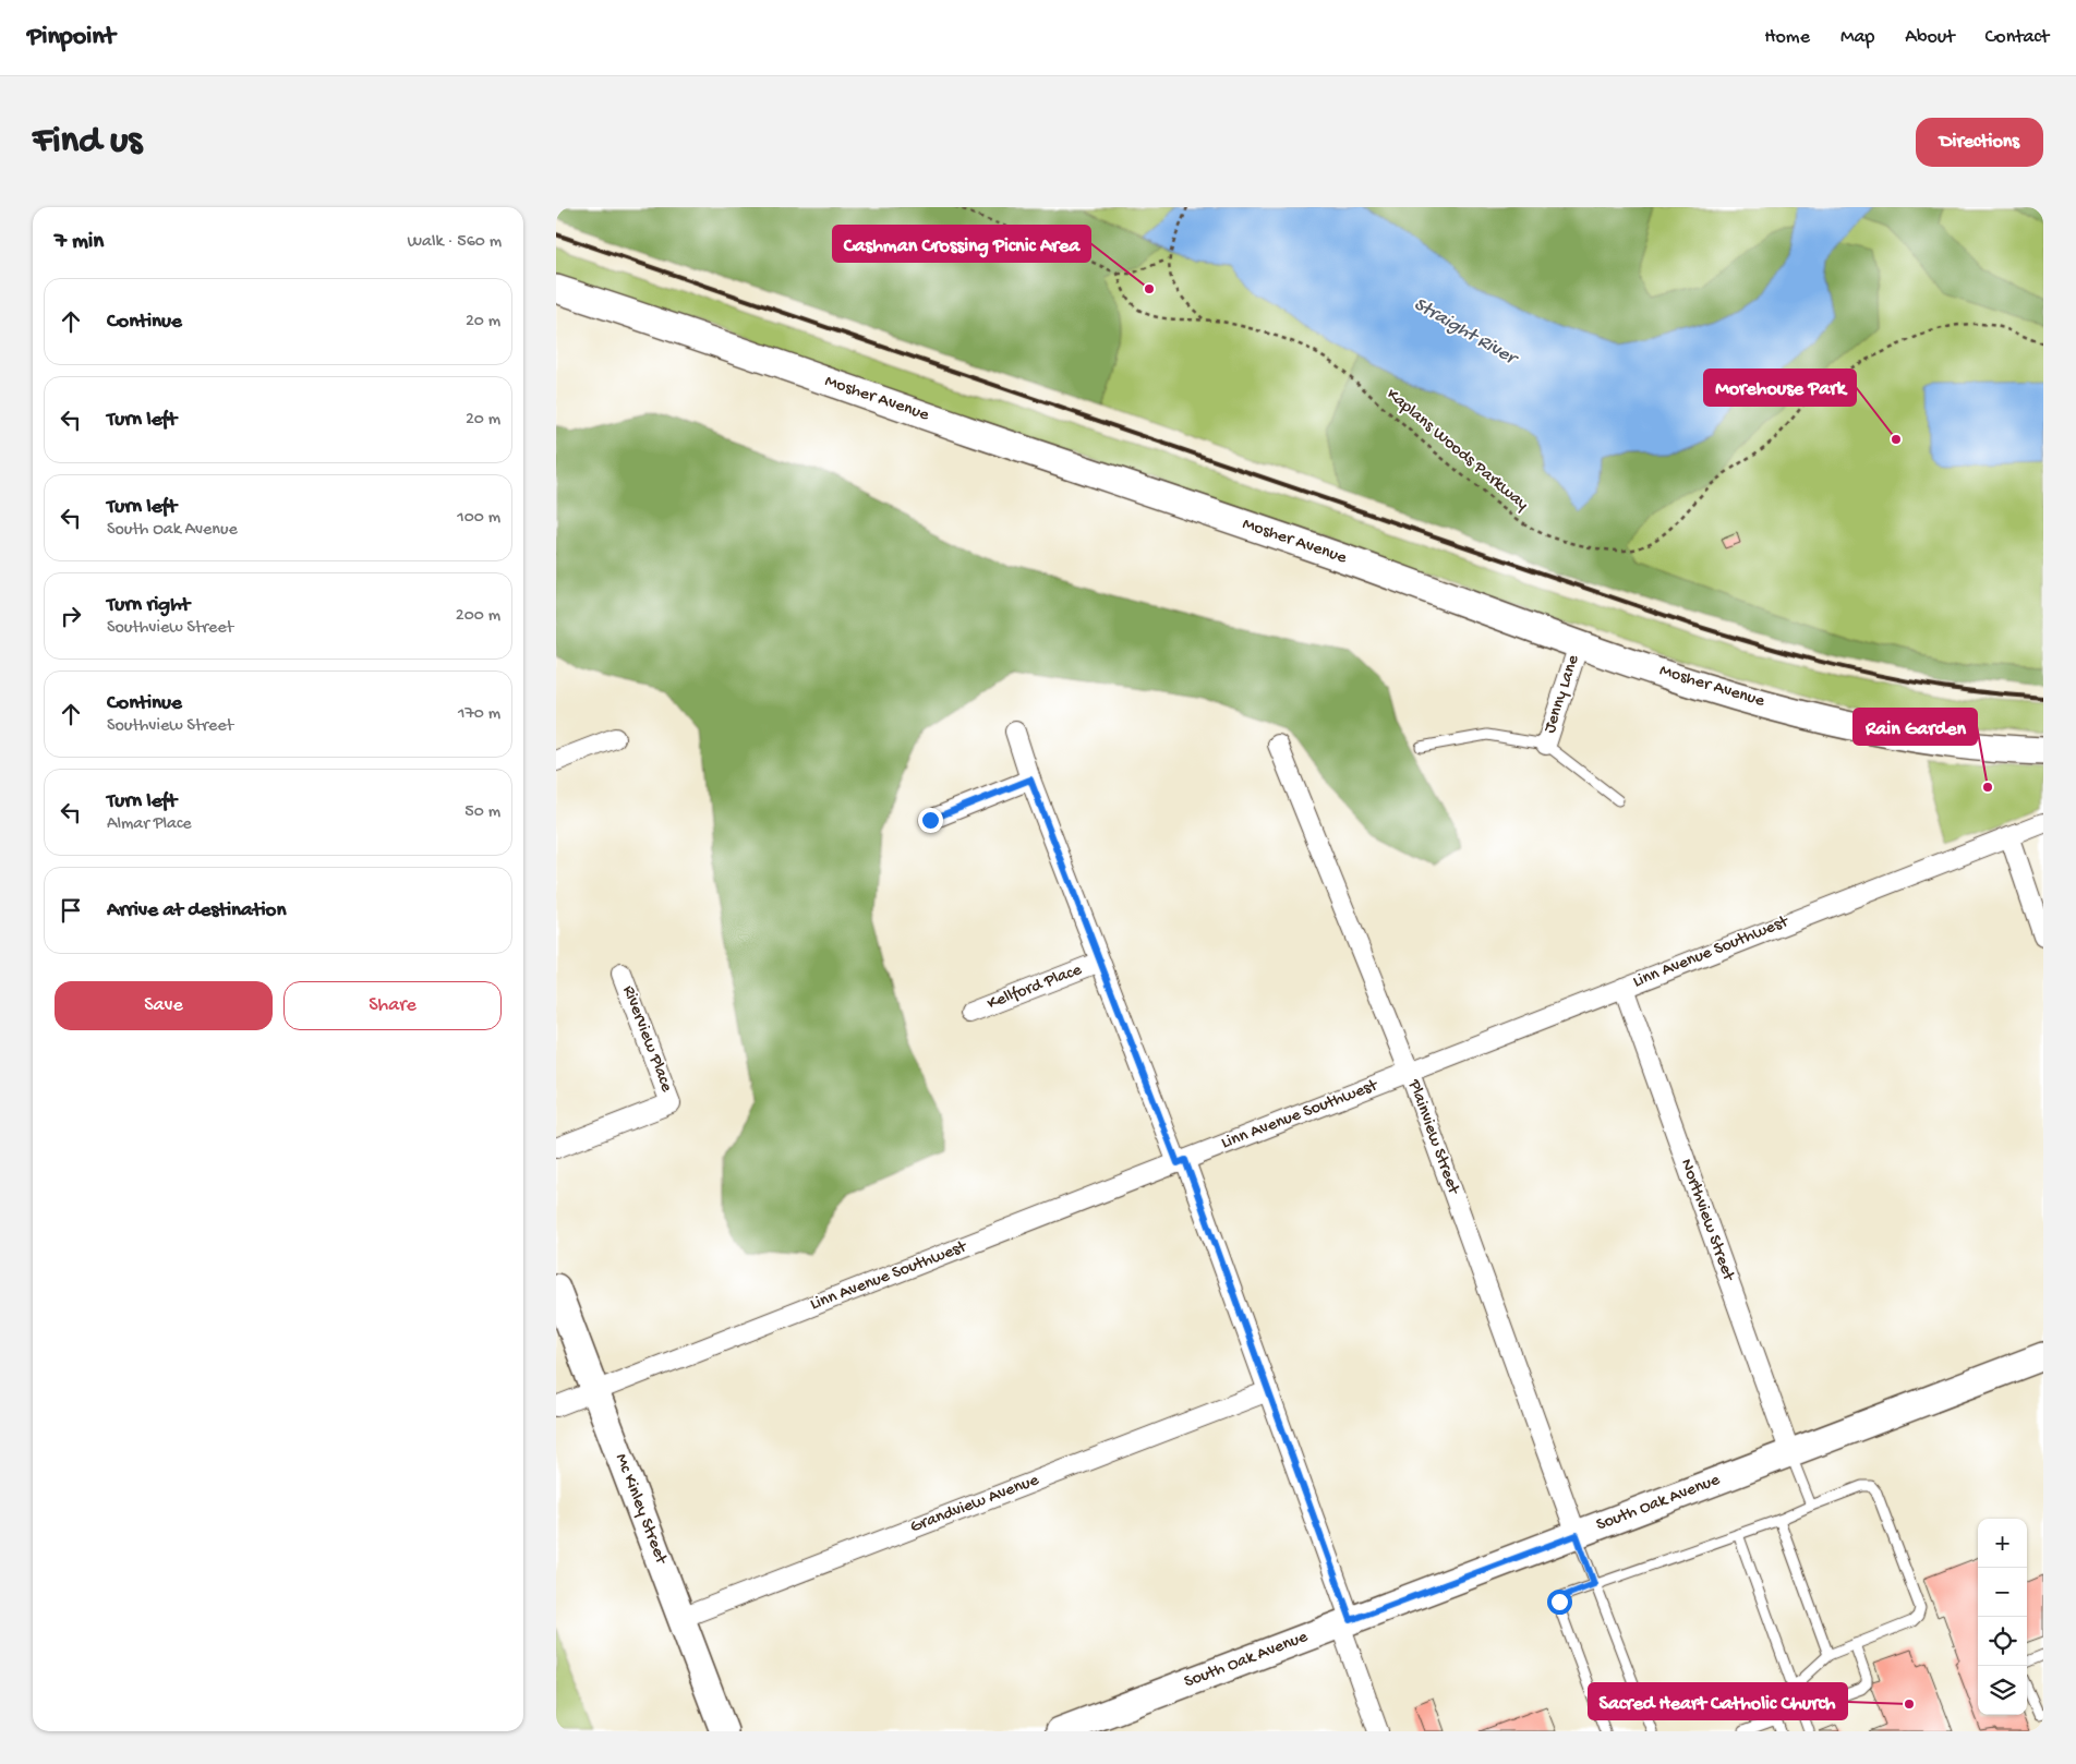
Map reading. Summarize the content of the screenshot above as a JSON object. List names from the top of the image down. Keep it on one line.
{"streets":{"street":["Mosher Avenue","Jenny Lane","Linn Avenue Southwest","Kellford Place","Riverview Place","Plainview Street","Northview Street","South Oak Avenue","Grandview Avenue","Mc Kinley Street"],"path":["Kaplans Woods Parkway"]},"crossings":[["Mosher Avenue","Jenny Lane"],["Linn Avenue Southwest","Plainview Street"],["Linn Avenue Southwest","Northview Street"],["Linn Avenue Southwest","Mc Kinley Street"],["Plainview Street","South Oak Avenue"],["Northview Street","South Oak Avenue"],["Grandview Avenue","Mc Kinley Street"]],"water":["Straight River"],"places":["Cashman Crossing Picnic Area","Morehouse Park","Rain Garden","Sacred Heart Catholic Church"],"page":{"header":"Pinpoint","nav":["Home","Map","About","Contact"],"buttons":["Directions",["Save","Share"]],"title":"Find us","heading":["7 min","Walk · 560 m"],"list":[["Continue","20 m"],["Turn left","20 m"],["Turn left","South Oak Avenue","100 m"],["Turn right","Southview Street","200 m"],["Continue","Southview Street","170 m"],["Turn left","Almar Place","50 m"],"Arrive at destination"],"map_buttons":["+","−"]}}
